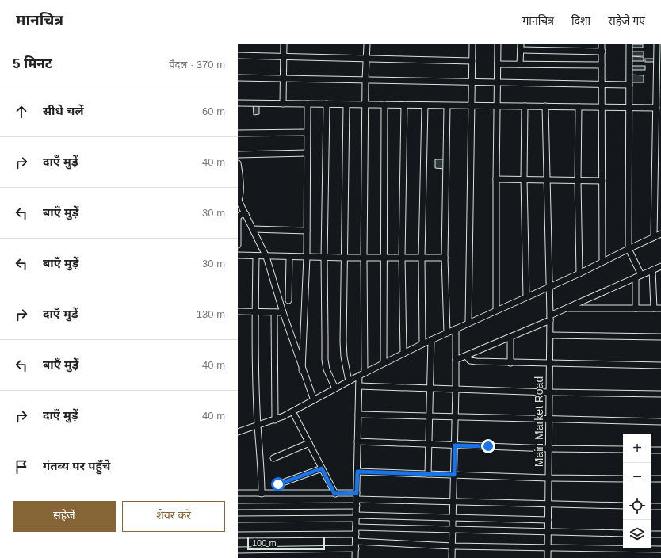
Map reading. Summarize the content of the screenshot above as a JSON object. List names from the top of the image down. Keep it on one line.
{"streets":{"street":["Main Market Road"]},"scale_bar":"100 m","page":{"header":"मानचित्र","nav":["मानचित्र","दिशा","सहेजे गए"],"heading":["5 मिनट","पैदल · 370 m"],"list":[["सीधे चलें","60 m"],["दाएँ मुड़ें","40 m"],["बाएँ मुड़ें","30 m"],["बाएँ मुड़ें","30 m"],["दाएँ मुड़ें","130 m"],["बाएँ मुड़ें","40 m"],["दाएँ मुड़ें","40 m"],"गंतव्य पर पहुँचे"],"map_buttons":["+","−"],"buttons":["सहेजें","शेयर करें"],"scale":"100 m"}}
